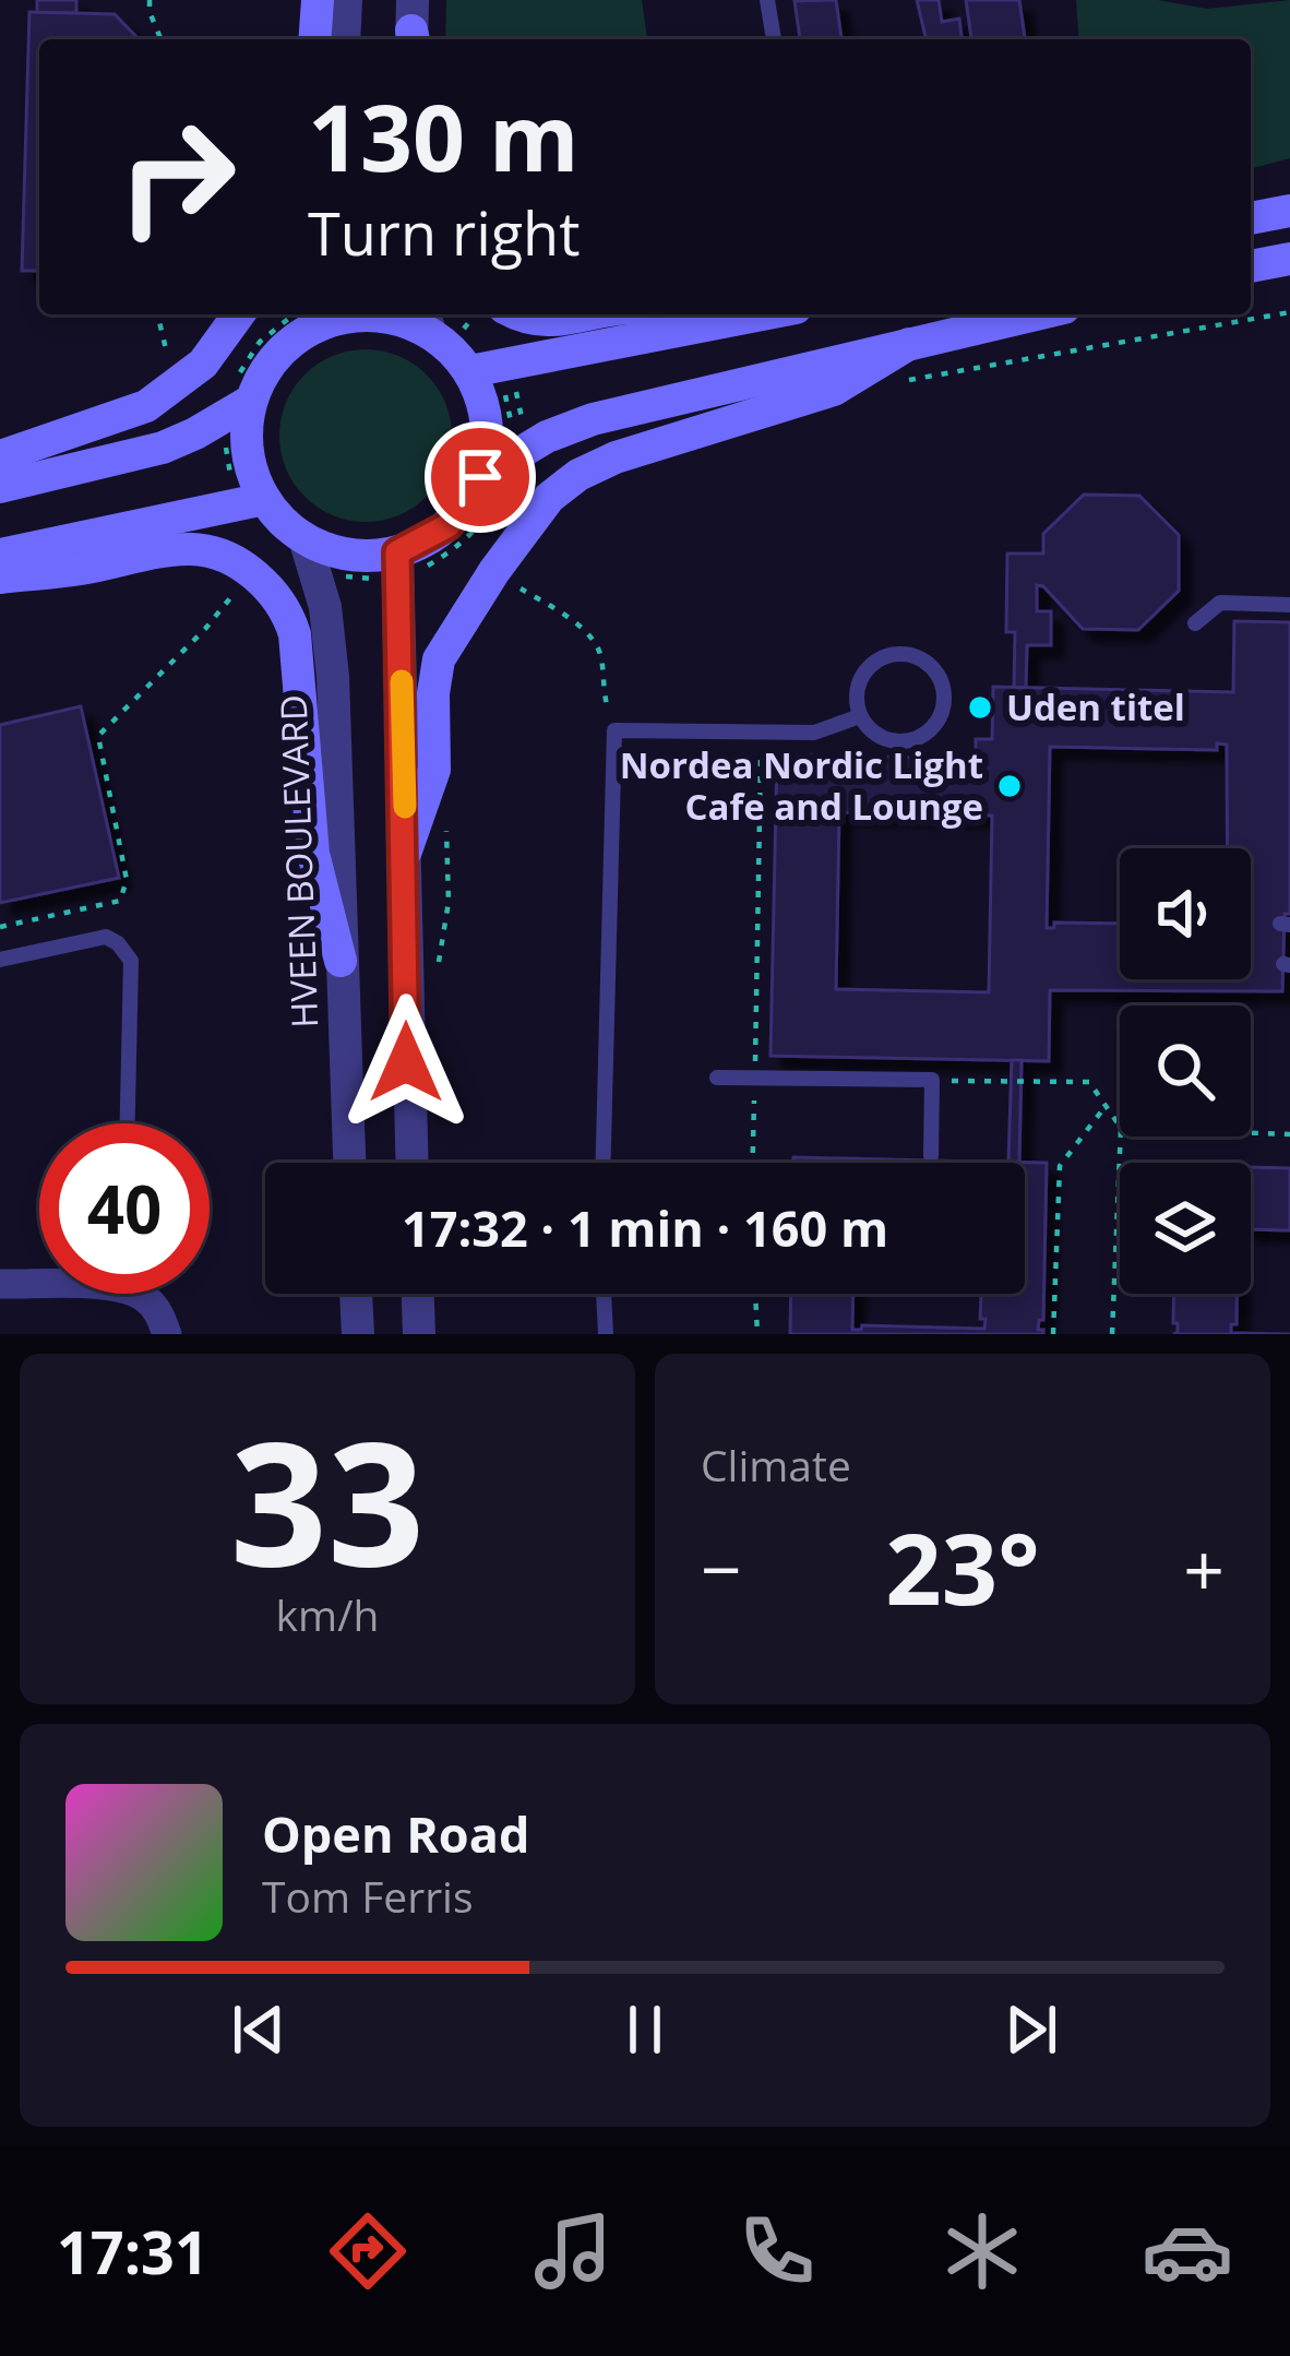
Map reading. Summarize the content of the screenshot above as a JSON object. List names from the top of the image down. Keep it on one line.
{"streets":{"street":["HVEEN BOULEVARD"]},"places":["Uden titel","Nordea Nordic Light Cafe and Lounge"],"page":{"turn":["130 m","Turn right"],"limit":"40","trip":"17:32 · 1 min · 160 m","tile":[["33","km/h"],"Climate"],"heat":["−","23°","+"],"song":["Open Road","Tom Ferris"],"tabs":"17:31"}}
